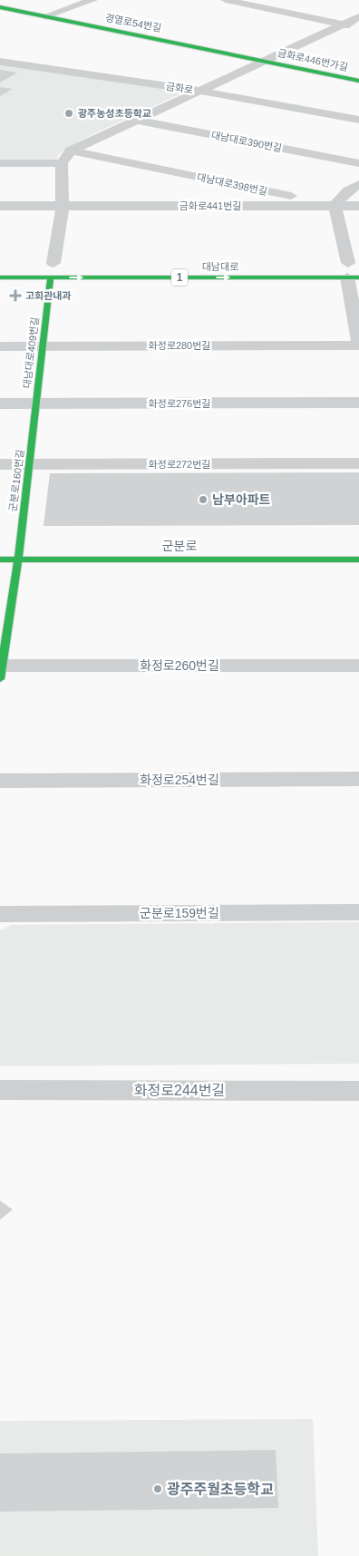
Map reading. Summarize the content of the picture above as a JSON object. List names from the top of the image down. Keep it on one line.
{"streets":{"street":["경열로54번길","금화로446번가길","금화로","대남대로390번길","대남대로398번길","금화로441번길","대남대로","1","화정로280번길","대남대로409번길","화정로276번길","화정로272번길","군분로160번길","군분로","화정로260번길","화정로254번길","군분로159번길","화정로244번길"]},"crossings":[["경열로54번길","금화로446번가길"],["대남대로398번길","금화로441번길"],["대남대로","대남대로409번길"],["화정로280번길","대남대로409번길"],["대남대로409번길","화정로276번길"],["대남대로409번길","군분로160번길"],["화정로276번길","군분로160번길"],["화정로272번길","군분로160번길"],["군분로160번길","군분로"]],"one_way":["대남대로"],"places":{"other":["광주농성초등학교","남부아파트","광주주월초등학교"],"health":["고희관내과"]}}
